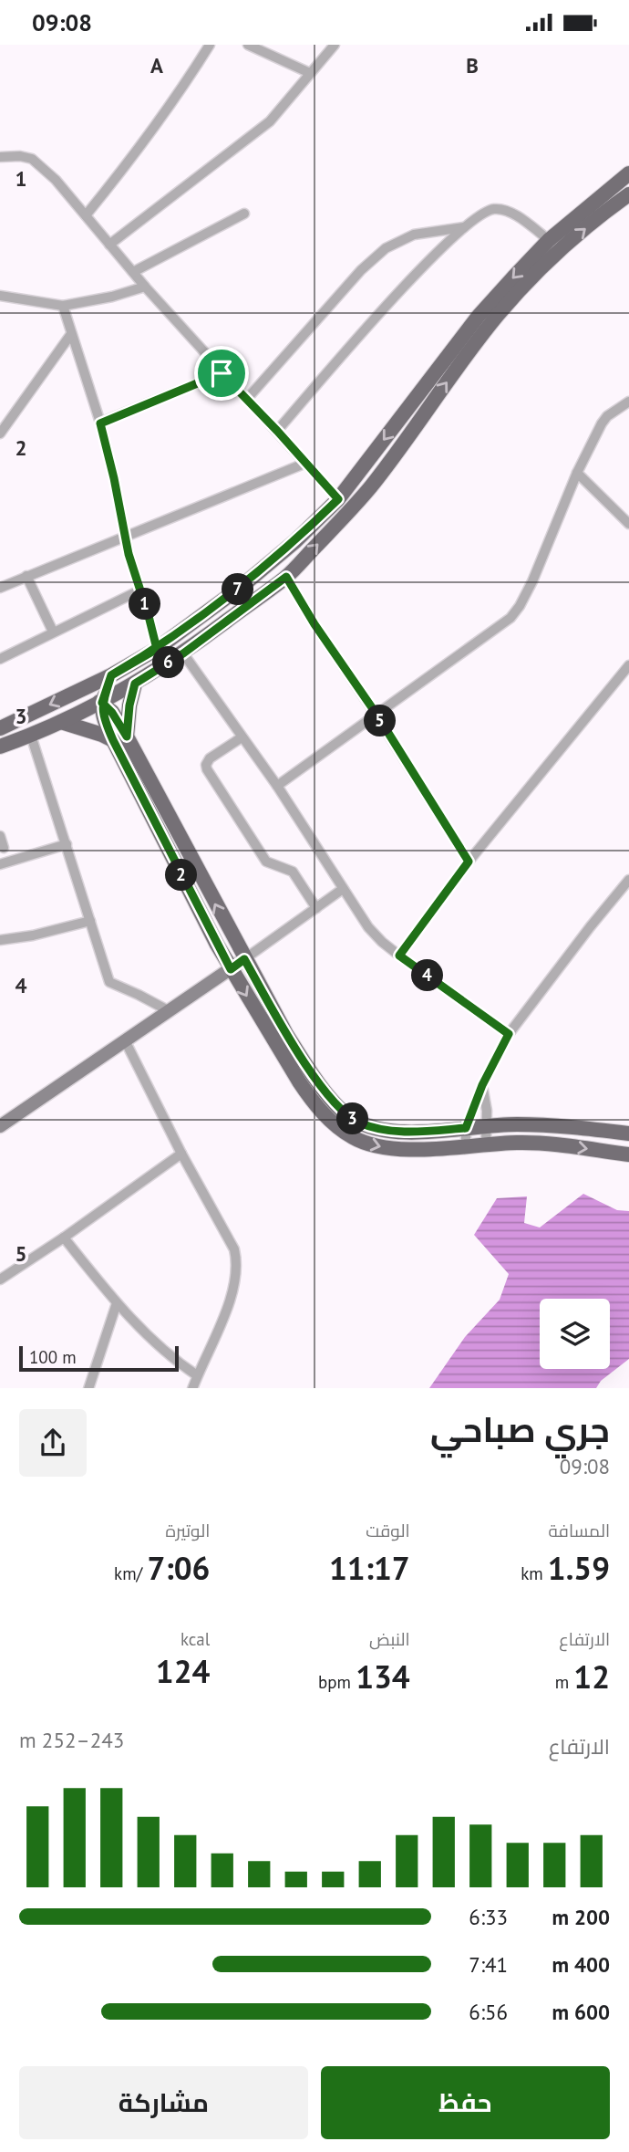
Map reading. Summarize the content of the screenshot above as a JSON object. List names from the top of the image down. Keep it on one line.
{"scale_bar":"100 m","page":{"status":"09:08","pins":["7","1","6","5","2","4","3"],"scale":"100 m","heading":["جري صباحي","09:08"],"stats":[["المسافة","1.59 km"],["الوقت","11:17"],["الوتيرة","7:06 /km"],["الارتفاع","12 m"],["النبض","134 bpm"],["kcal","124"]],"chart":["الارتفاع","243–252 m"],"list":[{"name":"200 m","note":"6:33"},{"name":"400 m","note":"7:41"},{"name":"600 m","note":"6:56"}],"buttons":["حفظ","مشاركة"]},"grid":{"columns":["A","B"],"rows":["1","2","3","4","5"]}}
